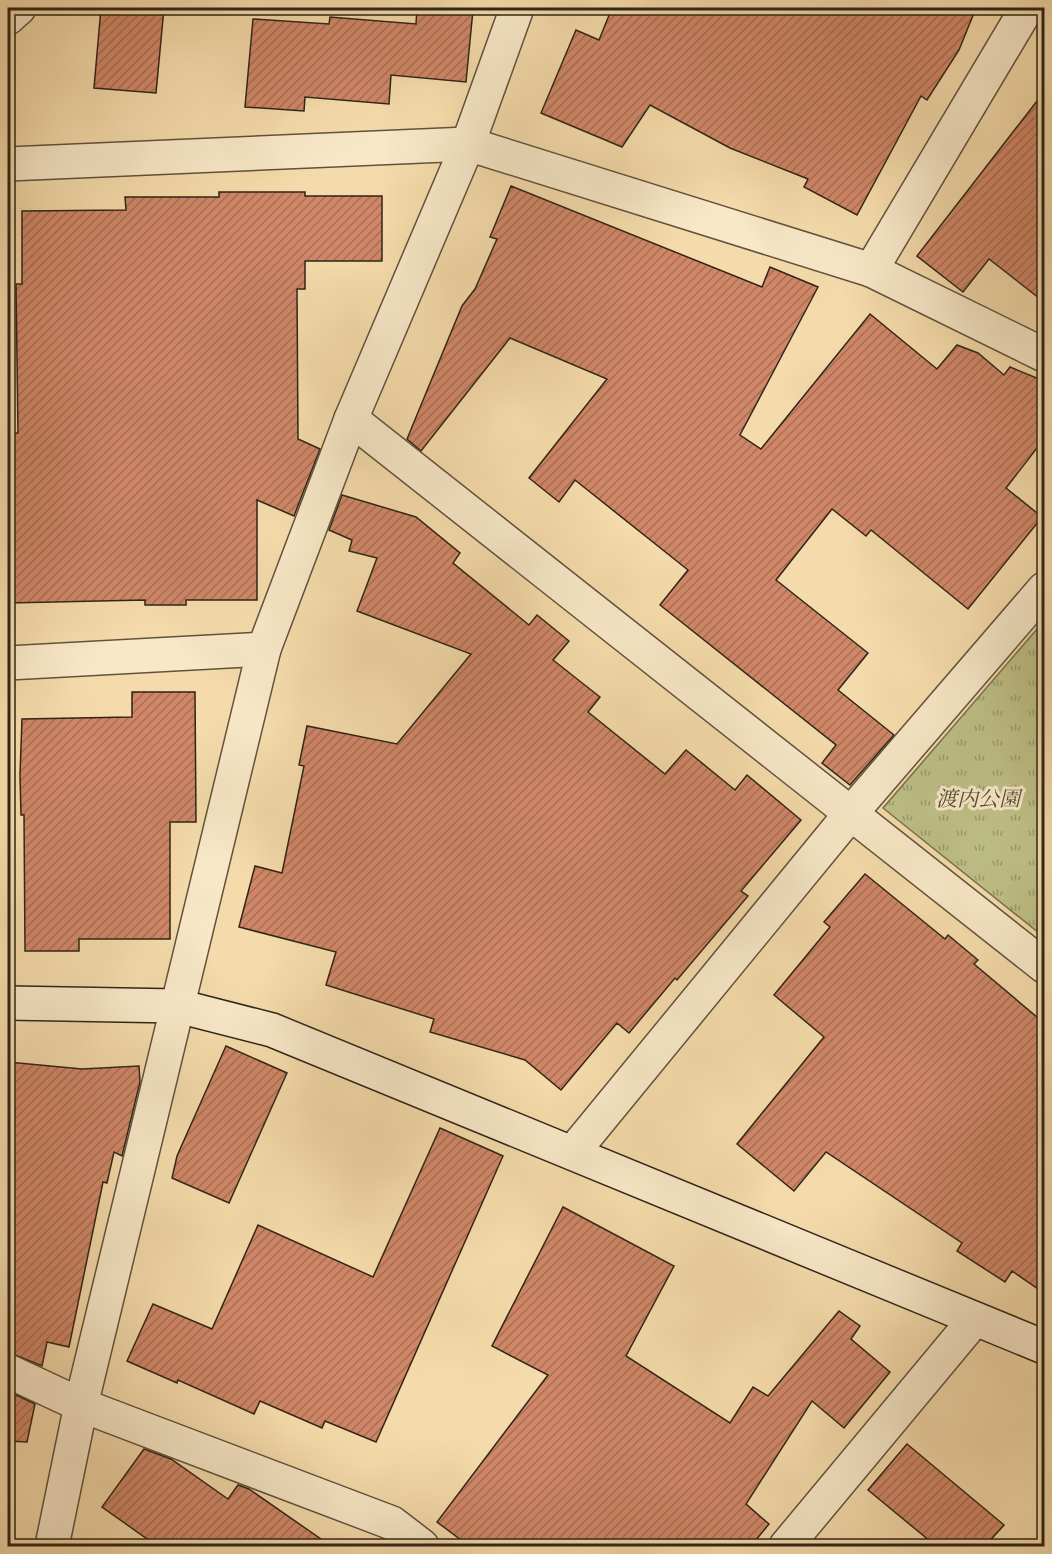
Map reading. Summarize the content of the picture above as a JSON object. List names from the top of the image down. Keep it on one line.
{"parks":["渡内公園"]}
